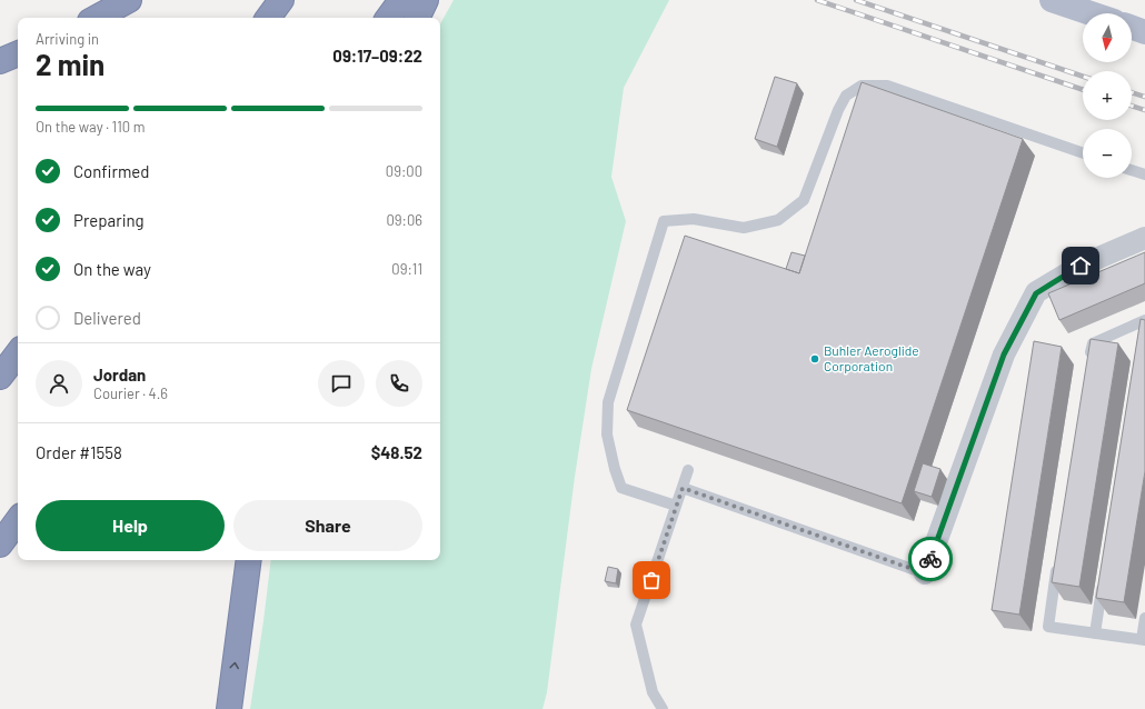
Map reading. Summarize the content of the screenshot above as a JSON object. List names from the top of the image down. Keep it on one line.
{"places":["Buhler Aeroglide Corporation"],"north":"bottom","page":{"map_buttons":["+","−"],"heading":["2 min","Arriving in","09:17–09:22"],"panel":["Jordan","Courier · 4.6","Order #1558","$48.52"],"bar":"On the way · 110 m","list":[["Confirmed","09:00"],["Preparing","09:06"],["On the way","09:11"],"Delivered"],"buttons":["Help","Share"]}}
